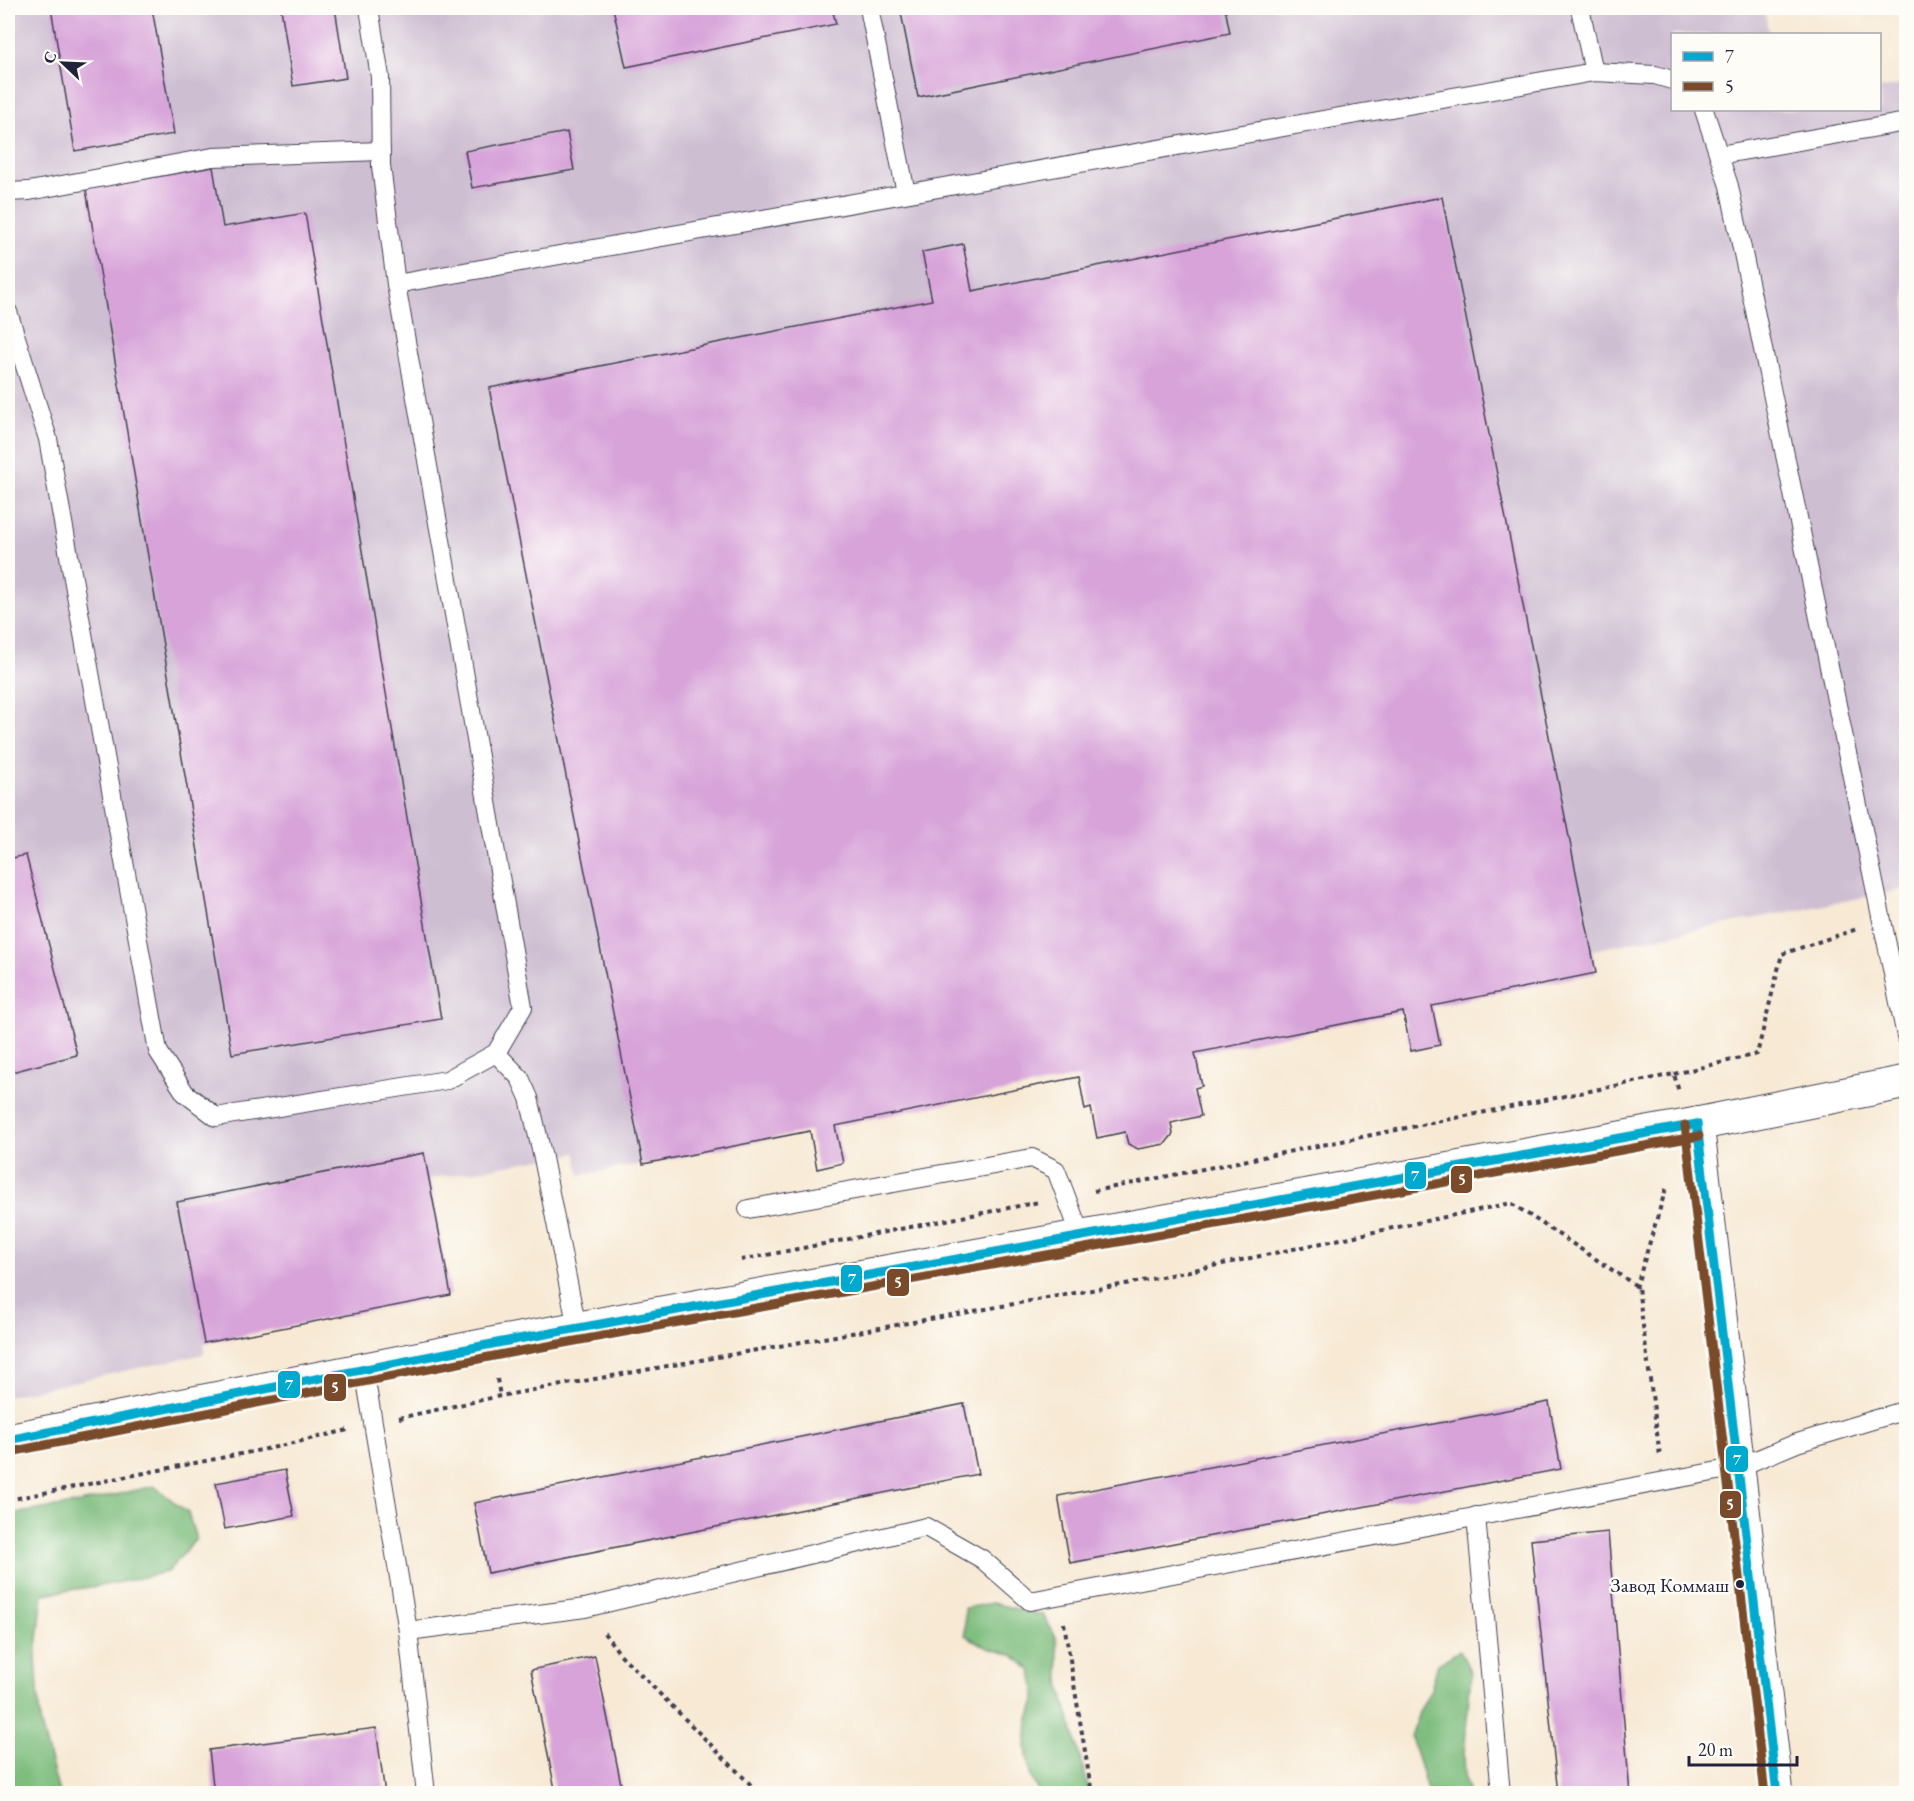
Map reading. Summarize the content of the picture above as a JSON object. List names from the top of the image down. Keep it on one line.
{"places":["Завод Коммаш"],"lines":["transit line 7","transit line 5"],"legend":["7","5"],"scale_bar":"20 m","north":"top left"}
